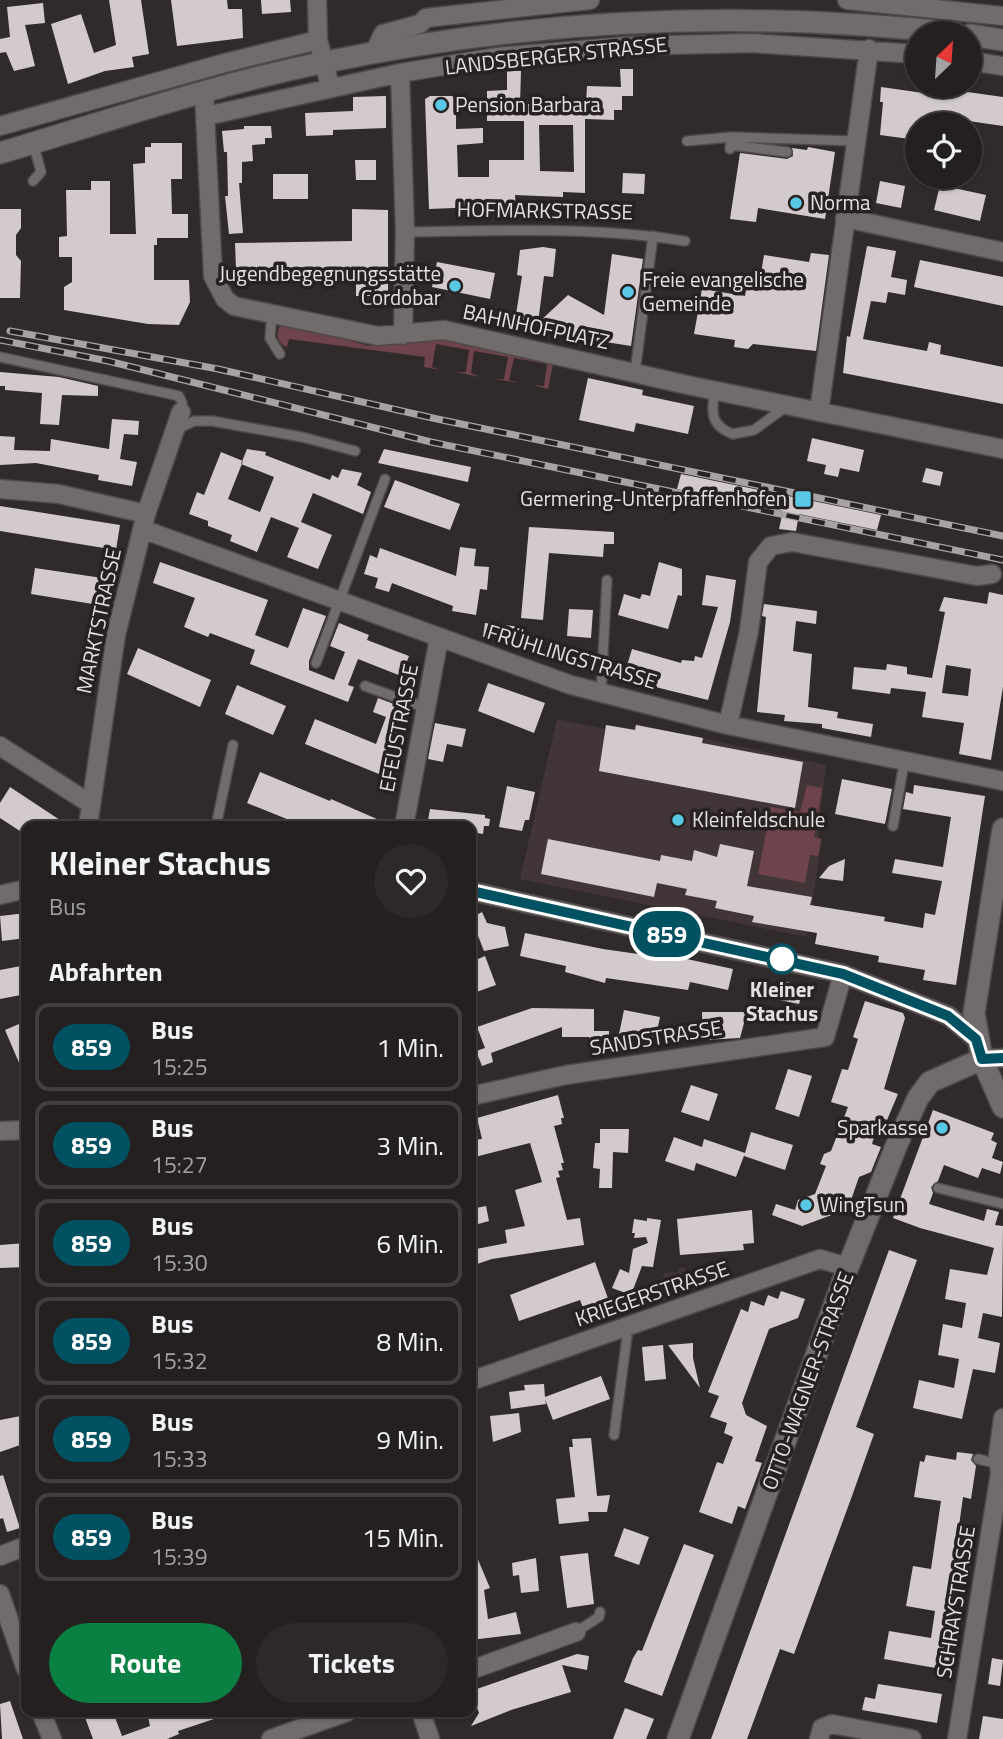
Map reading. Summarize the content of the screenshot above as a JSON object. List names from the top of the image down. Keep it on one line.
{"streets":{"street":["LANDSBERGER STRASSE","BAHNHOFPLATZ","MARKTSTRASSE","FRÜHLINGSTRASSE","EFEUSTRASSE","SANDSTRASSE","KRIEGERSTRASSE","OTTO-WAGNER-STRASSE","SCHRAYSTRASSE"],"lane":["HOFMARKSTRASSE"]},"crossings":[["LANDSBERGER STRASSE","BAHNHOFPLATZ"],["MARKTSTRASSE","FRÜHLINGSTRASSE"],["FRÜHLINGSTRASSE","EFEUSTRASSE"],["KRIEGERSTRASSE","OTTO-WAGNER-STRASSE"]],"places":{"other":["Pension Barbara","Norma","Jugendbegegnungsstätte Cordobar","Freie evangelische Gemeinde","Kleinfeldschule","Kleiner Stachus","Sparkasse","WingTsun"],"transit":["Germering-Unterpfaffenhofen"]},"lines":["bus line 859"],"north":"top right","page":{"on_map":"859","heading":[["Kleiner Stachus","Bus"],"Abfahrten"],"list":[{"mark":"859","name":"Bus","note":"15:25","value":"1 Min."},{"mark":"859","name":"Bus","note":"15:27","value":"3 Min."},{"mark":"859","name":"Bus","note":"15:30","value":"6 Min."},{"mark":"859","name":"Bus","note":"15:32","value":"8 Min."},{"mark":"859","name":"Bus","note":"15:33","value":"9 Min."},{"mark":"859","name":"Bus","note":"15:39","value":"15 Min."}],"buttons":["Route","Tickets"]}}
